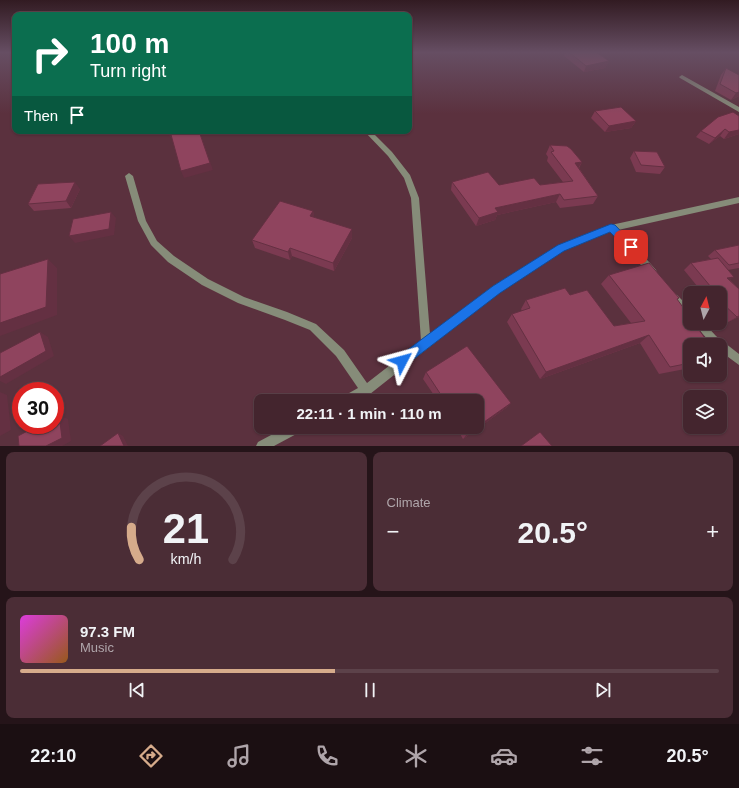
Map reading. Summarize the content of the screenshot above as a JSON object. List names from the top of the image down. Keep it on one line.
{"north":"top","page":{"turn":["100 m","Turn right"],"then":"Then","limit":"30","trip":"22:11 · 1 min · 110 m","tile":"Climate","heat":["−","20.5°","+"],"song":["97.3 FM","Music"],"tabs":["22:10","20.5°"],"gauge":["21","km/h"]}}
